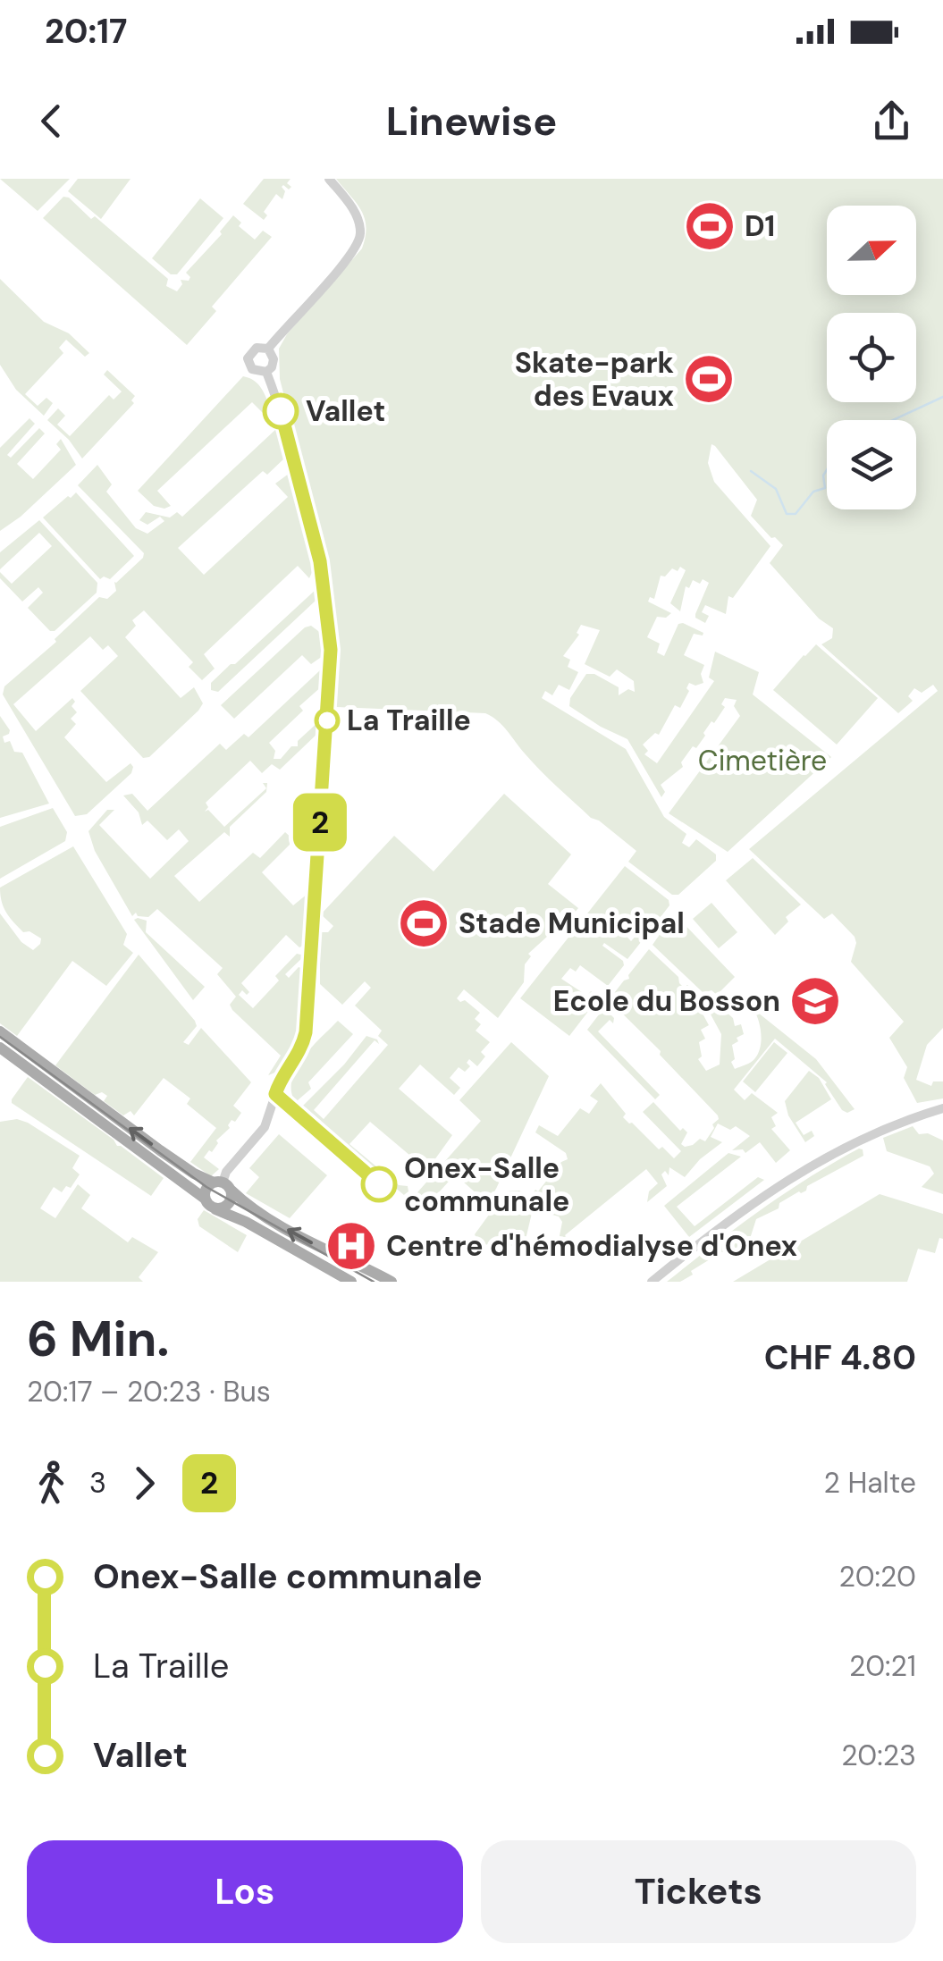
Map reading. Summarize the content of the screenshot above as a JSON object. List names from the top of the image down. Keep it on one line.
{"parks":["Cimetière"],"places":{"sports":["D1","Skate-park des Evaux","Stade Municipal"],"other":["Vallet","La Traille","Onex-Salle communale"],"school or university":["Ecole du Bosson"],"hospital":["Centre d'hémodialyse d'Onex"]},"lines":["bus line 2"],"north":"right","page":{"status":"20:17","header":"Linewise","on_map":"2","heading":["6 Min.","20:17 – 20:23 · Bus","CHF 4.80"],"legs":["3","2","2 Halte"],"list":[{"name":"Onex-Salle communale","value":"20:20"},{"name":"La Traille","value":"20:21"},{"name":"Vallet","value":"20:23"}],"buttons":["Los","Tickets"]}}
